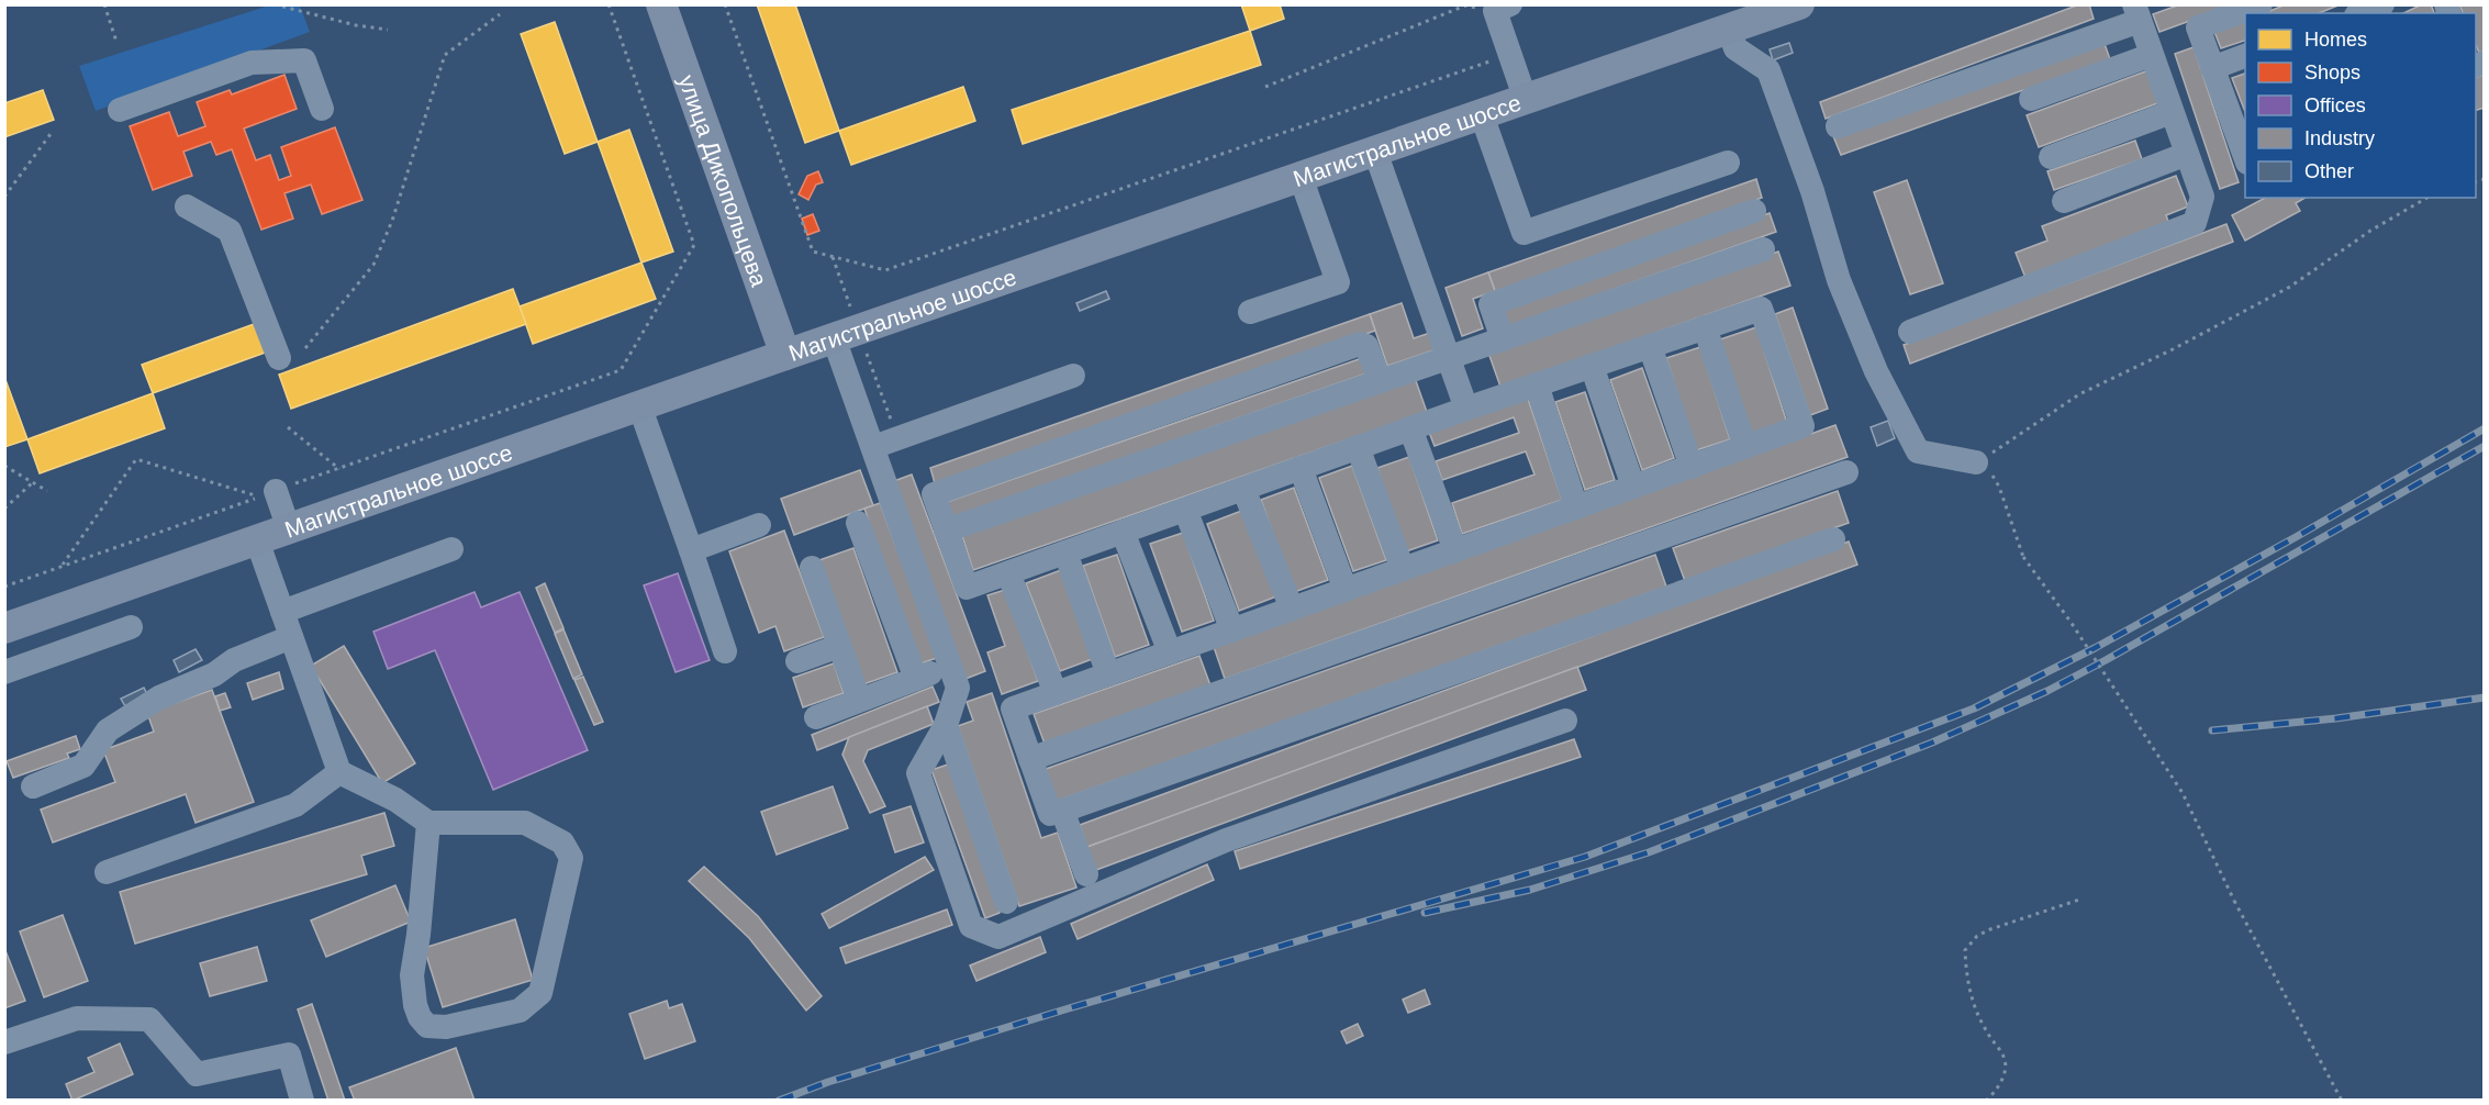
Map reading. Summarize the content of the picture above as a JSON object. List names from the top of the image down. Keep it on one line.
{"streets":{"main road":["Магистральное шоссе","улица Дикопольцева"]},"crossings":[["Магистральное шоссе","улица Дикопольцева"]],"legend":["Homes","Shops","Offices","Industry","Other"]}
